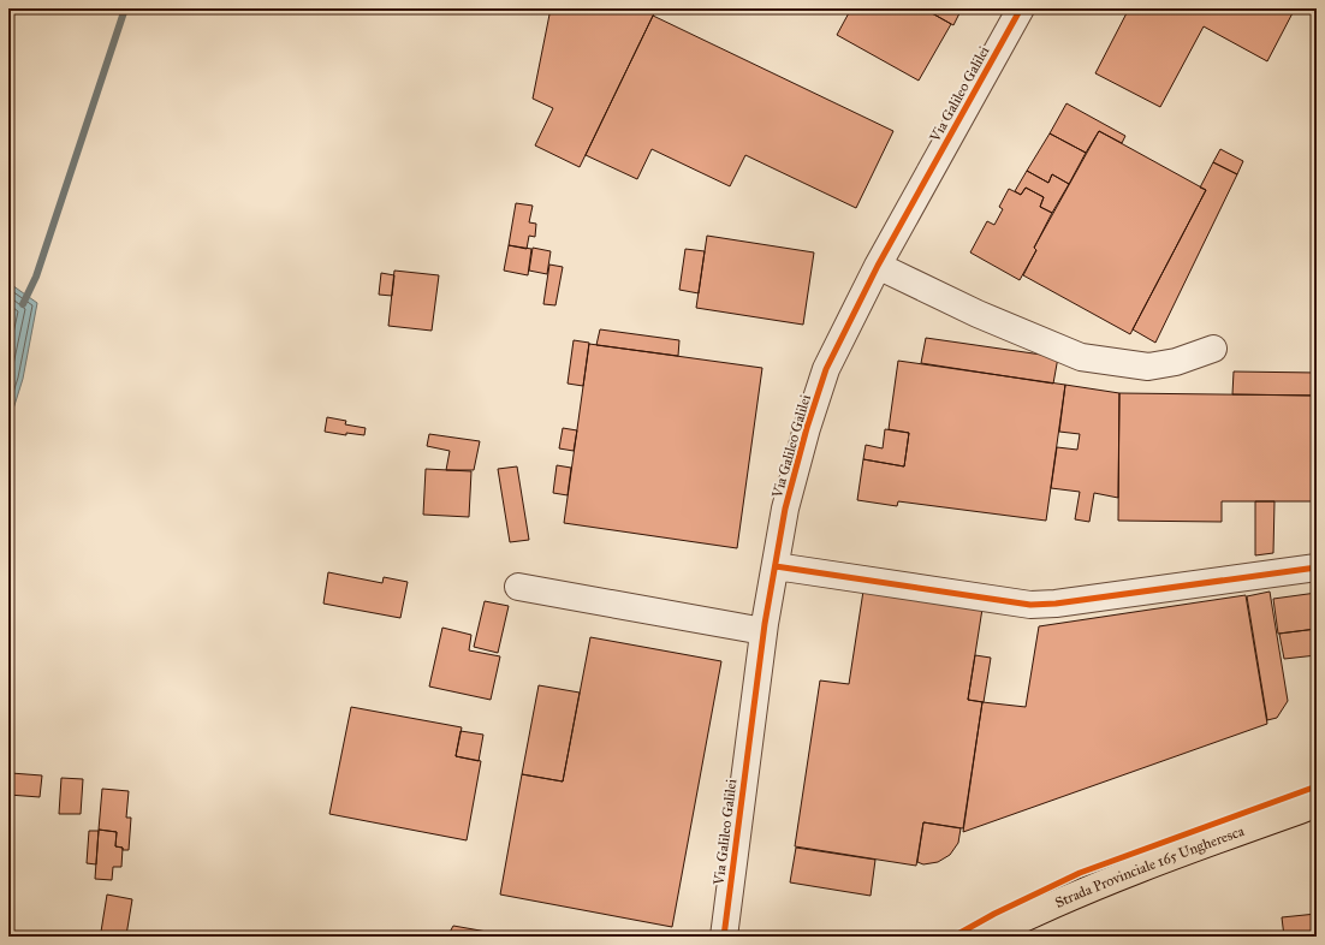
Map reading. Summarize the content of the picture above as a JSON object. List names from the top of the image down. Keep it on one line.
{"streets":{"main road":["Strada Provinciale 165 Ungheresca"],"street":["Via Galileo Galilei"]}}
